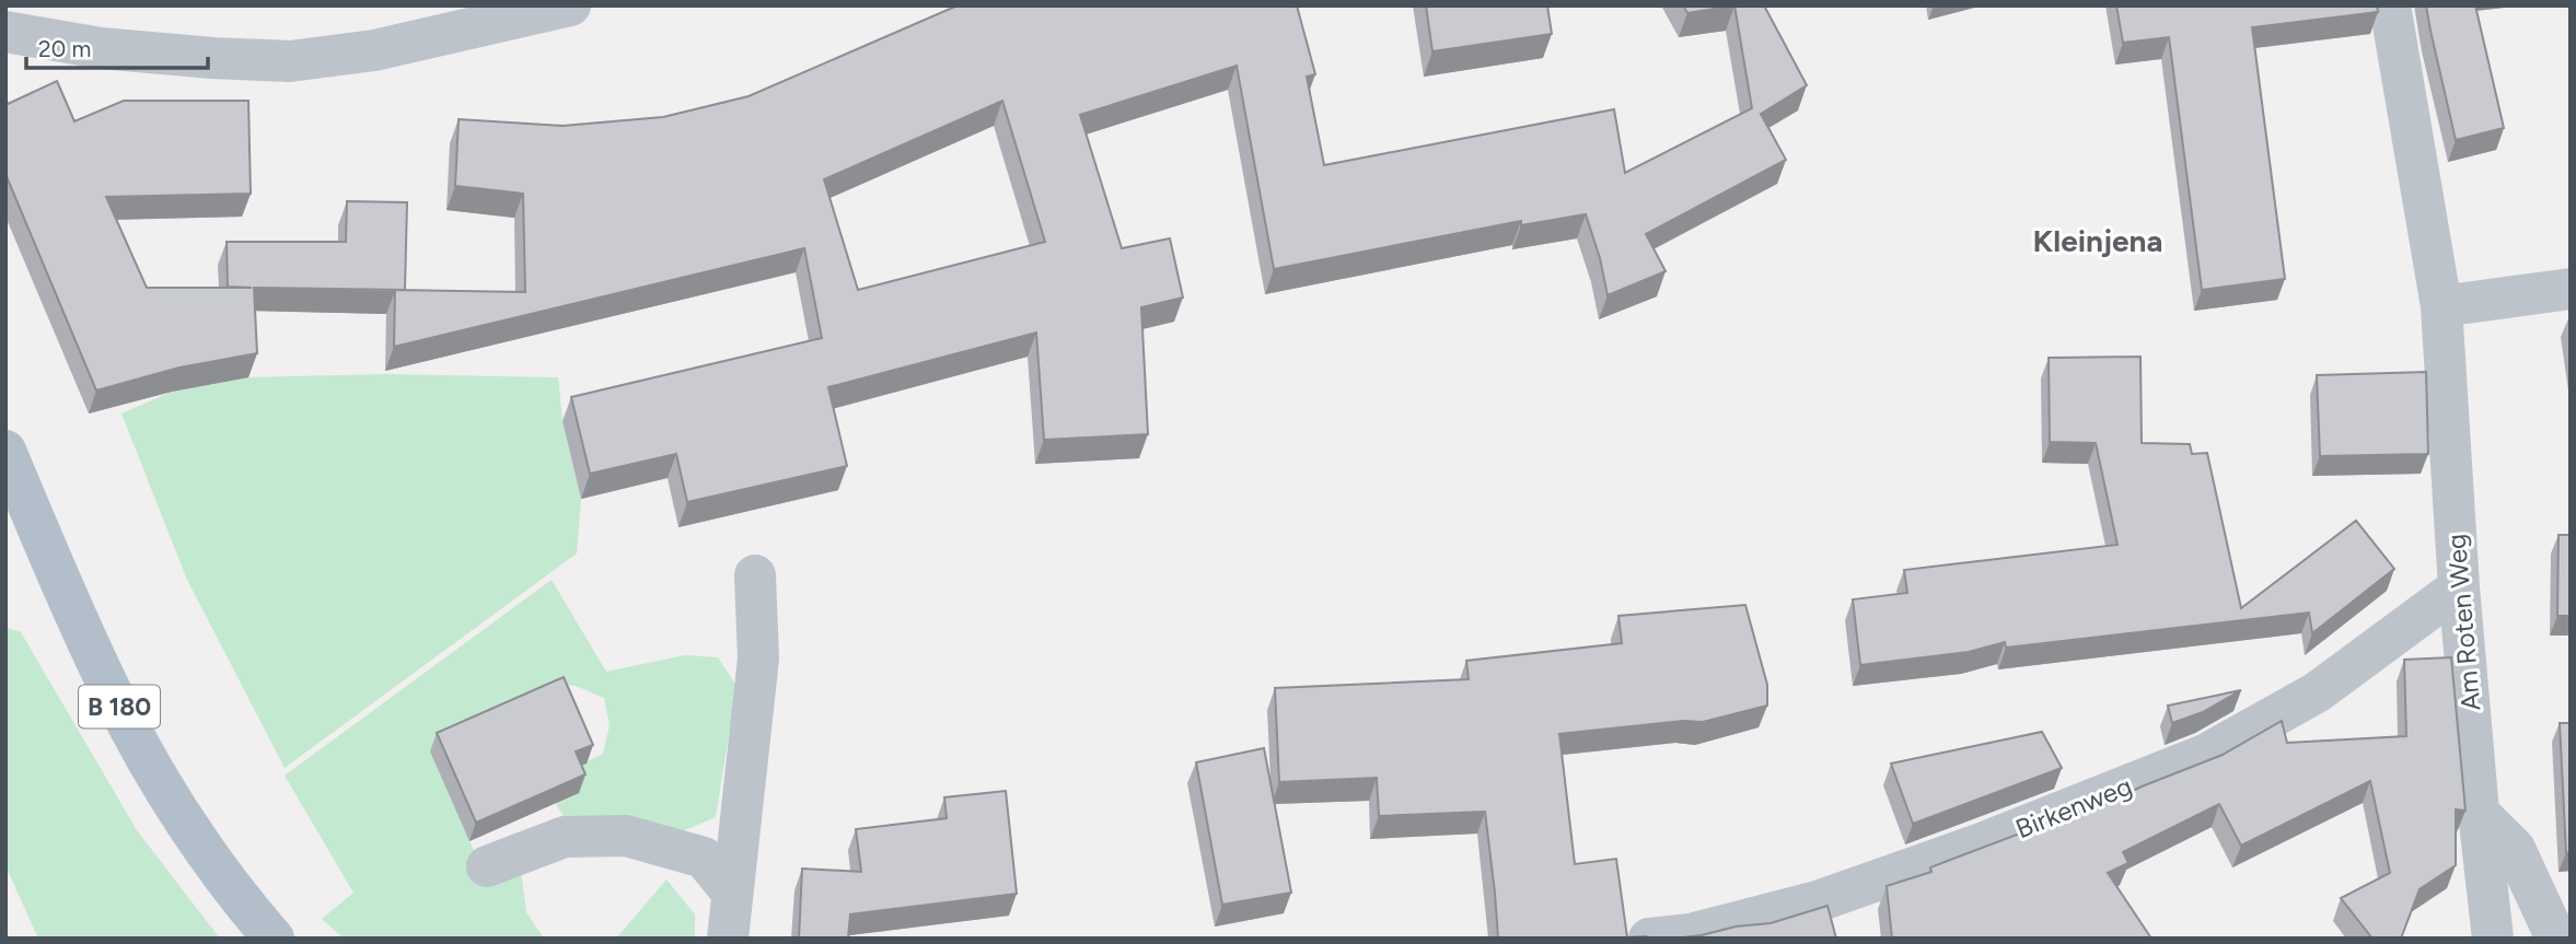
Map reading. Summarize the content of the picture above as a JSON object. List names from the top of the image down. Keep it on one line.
{"streets":{"main road":["B 180"],"street":["Am Roten Weg","Birkenweg"]},"crossings":[["Am Roten Weg","Birkenweg"]],"districts":["Kleinjena"],"scale_bar":"20 m"}
